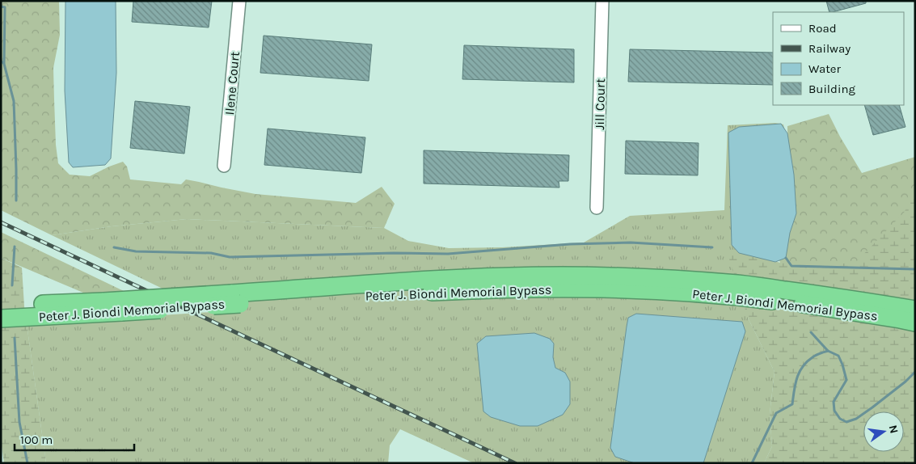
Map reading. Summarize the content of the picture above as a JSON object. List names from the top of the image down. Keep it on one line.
{"streets":{"highway":["Peter J. Biondi Memorial Bypass"],"street":["Ilene Court","Jill Court"]},"legend":["Road","Railway","Water","Building"],"scale_bar":"100 m","north":"right"}
